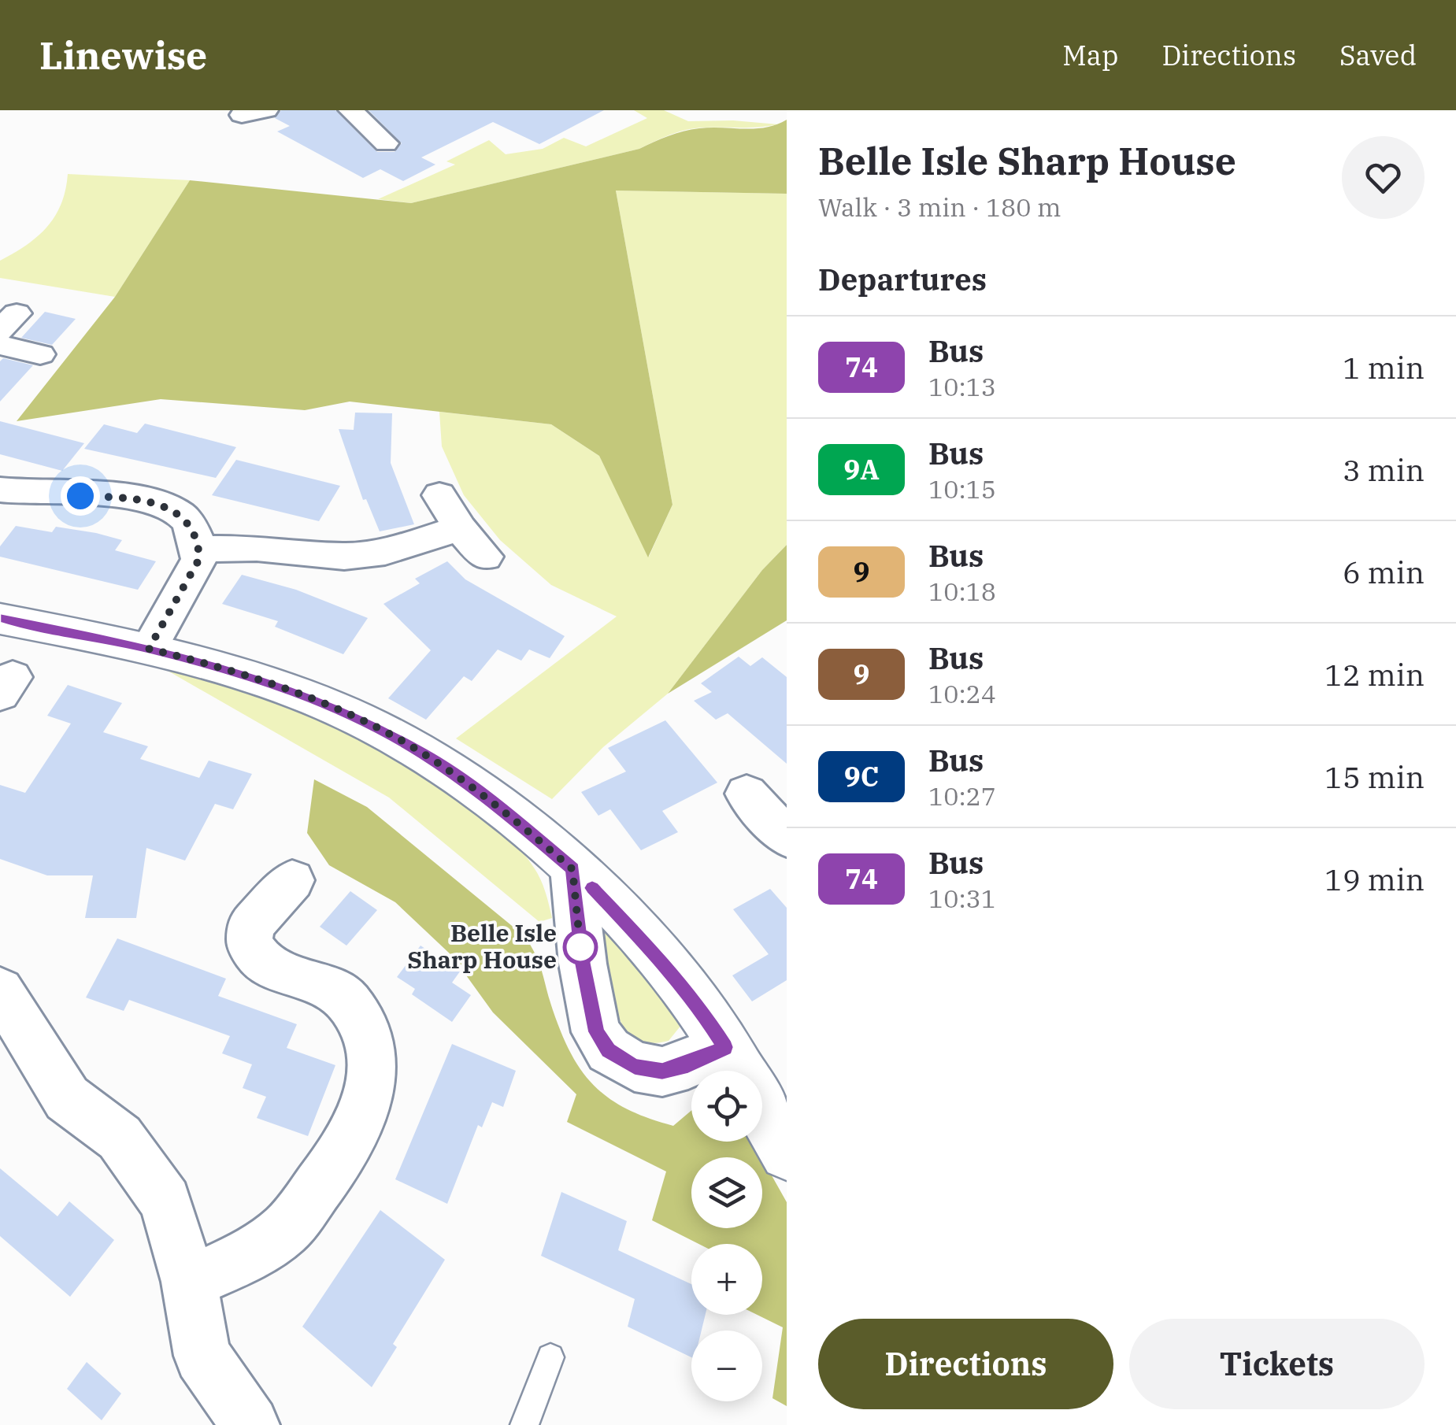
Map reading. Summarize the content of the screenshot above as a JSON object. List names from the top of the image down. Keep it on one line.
{"places":["Belle Isle Sharp House"],"lines":["bus line 74"],"page":{"header":"Linewise","nav":["Map","Directions","Saved"],"heading":[["Belle Isle Sharp House","Walk · 3 min · 180 m"],"Departures"],"list":[{"mark":"74","name":"Bus","note":"10:13","value":"1 min"},{"mark":"9A","name":"Bus","note":"10:15","value":"3 min"},{"mark":"9","name":"Bus","note":"10:18","value":"6 min"},{"mark":"9","name":"Bus","note":"10:24","value":"12 min"},{"mark":"9C","name":"Bus","note":"10:27","value":"15 min"},{"mark":"74","name":"Bus","note":"10:31","value":"19 min"}],"map_buttons":["+","−"],"buttons":["Directions","Tickets"]}}
